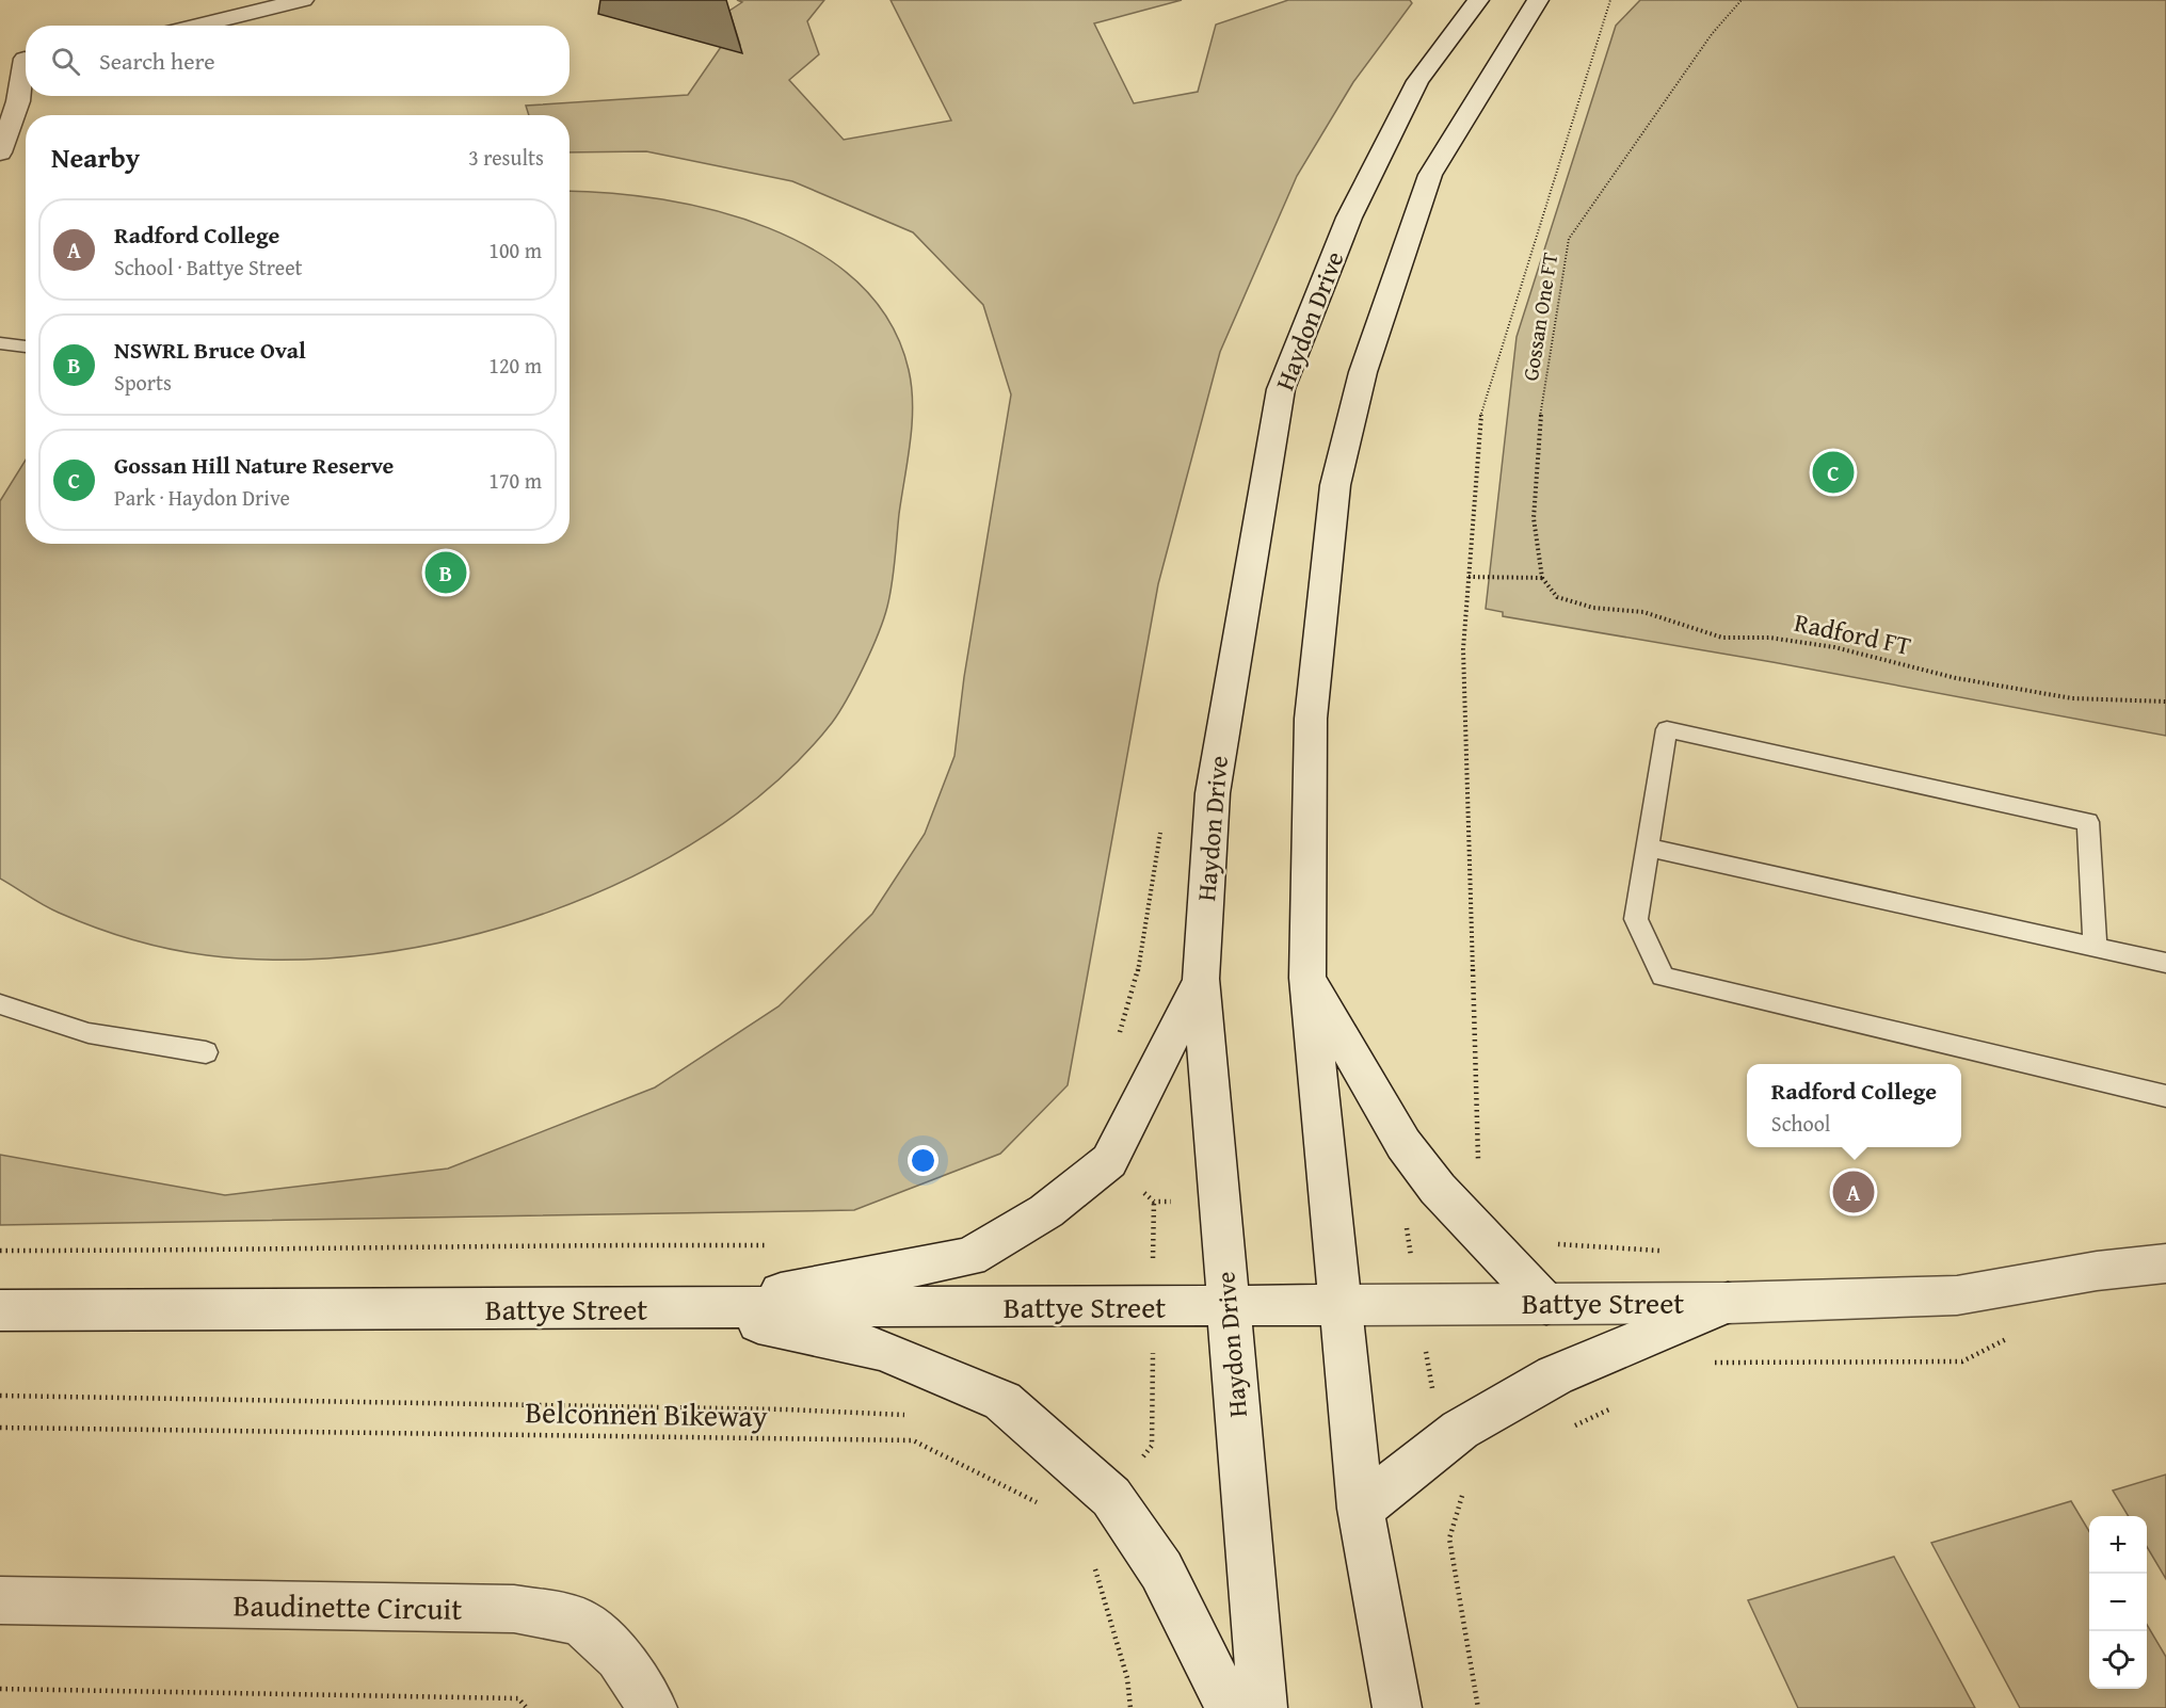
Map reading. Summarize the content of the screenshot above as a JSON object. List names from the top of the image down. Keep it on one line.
{"streets":{"main road":["Haydon Drive","Battye Street","Baudinette Circuit"],"path":["Gossan One FT","Radford FT","Belconnen Bikeway"]},"crossings":[["Gossan One FT","Radford FT"],["Haydon Drive","Battye Street"]],"page":{"search":"Search here","heading":["Nearby","3 results"],"list":[{"mark":"A","name":"Radford College","note":"School · Battye Street","value":"100 m"},{"mark":"B","name":"NSWRL Bruce Oval","note":"Sports","value":"120 m"},{"mark":"C","name":"Gossan Hill Nature Reserve","note":"Park · Haydon Drive","value":"170 m"}],"pins":["C","B","A"],"popup":["Radford College","School"],"map_buttons":["+","−"]}}
